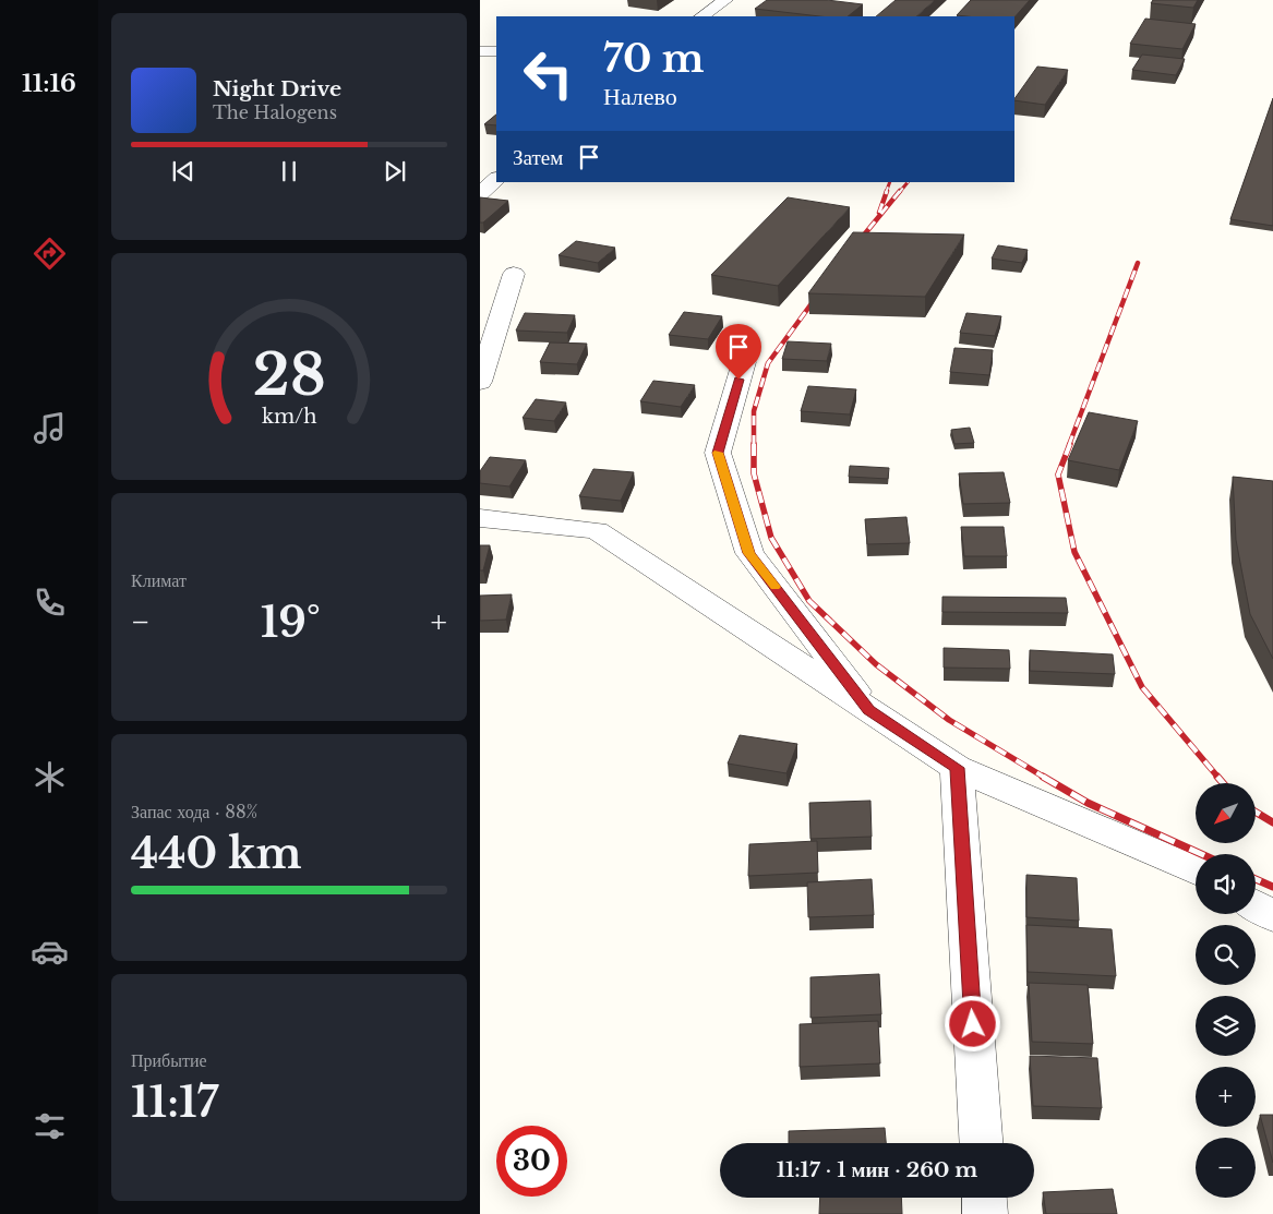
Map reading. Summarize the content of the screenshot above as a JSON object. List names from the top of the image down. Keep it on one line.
{"north":"bottom left","page":{"tabs":"11:16","turn":["70 m","Налево"],"song":["Night Drive","The Halogens"],"then":"Затем","tile":["Климат",["Запас хода · 88%","440 km"],["Прибытие","11:17"]],"heat":["−","19°","+"],"map_buttons":["+","−"],"limit":"30","trip":"11:17 · 1 мин · 260 m","gauge":["28","km/h"]}}
